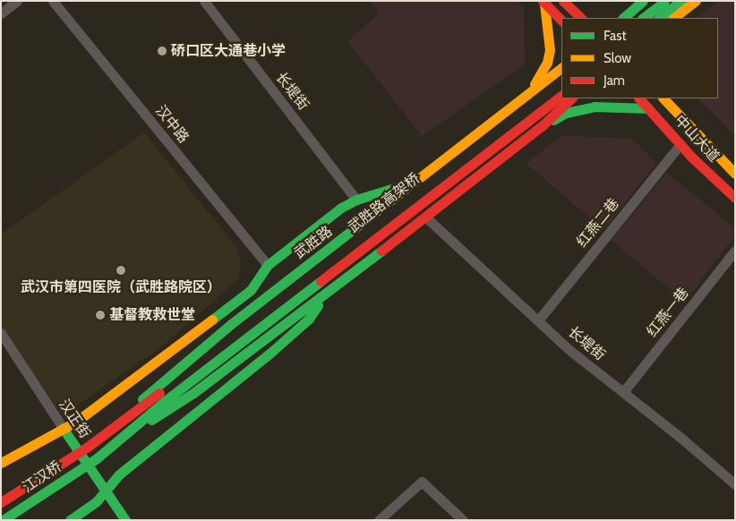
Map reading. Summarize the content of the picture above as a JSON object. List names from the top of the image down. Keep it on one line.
{"streets":{"main road":["中山大道","武胜路高架桥","武胜路","汉正街","江汉桥"],"street":["长堤街","汉中路","红燕二巷","红燕一巷"]},"crossings":[["长堤街","红燕二巷"],["长堤街","红燕一巷"],["中山大道","红燕二巷"],["武胜路","江汉桥"]],"places":["硚口区大通巷小学","武汉市第四医院（武胜路院区）","基督教救世堂"],"legend":["Fast","Slow","Jam"]}
